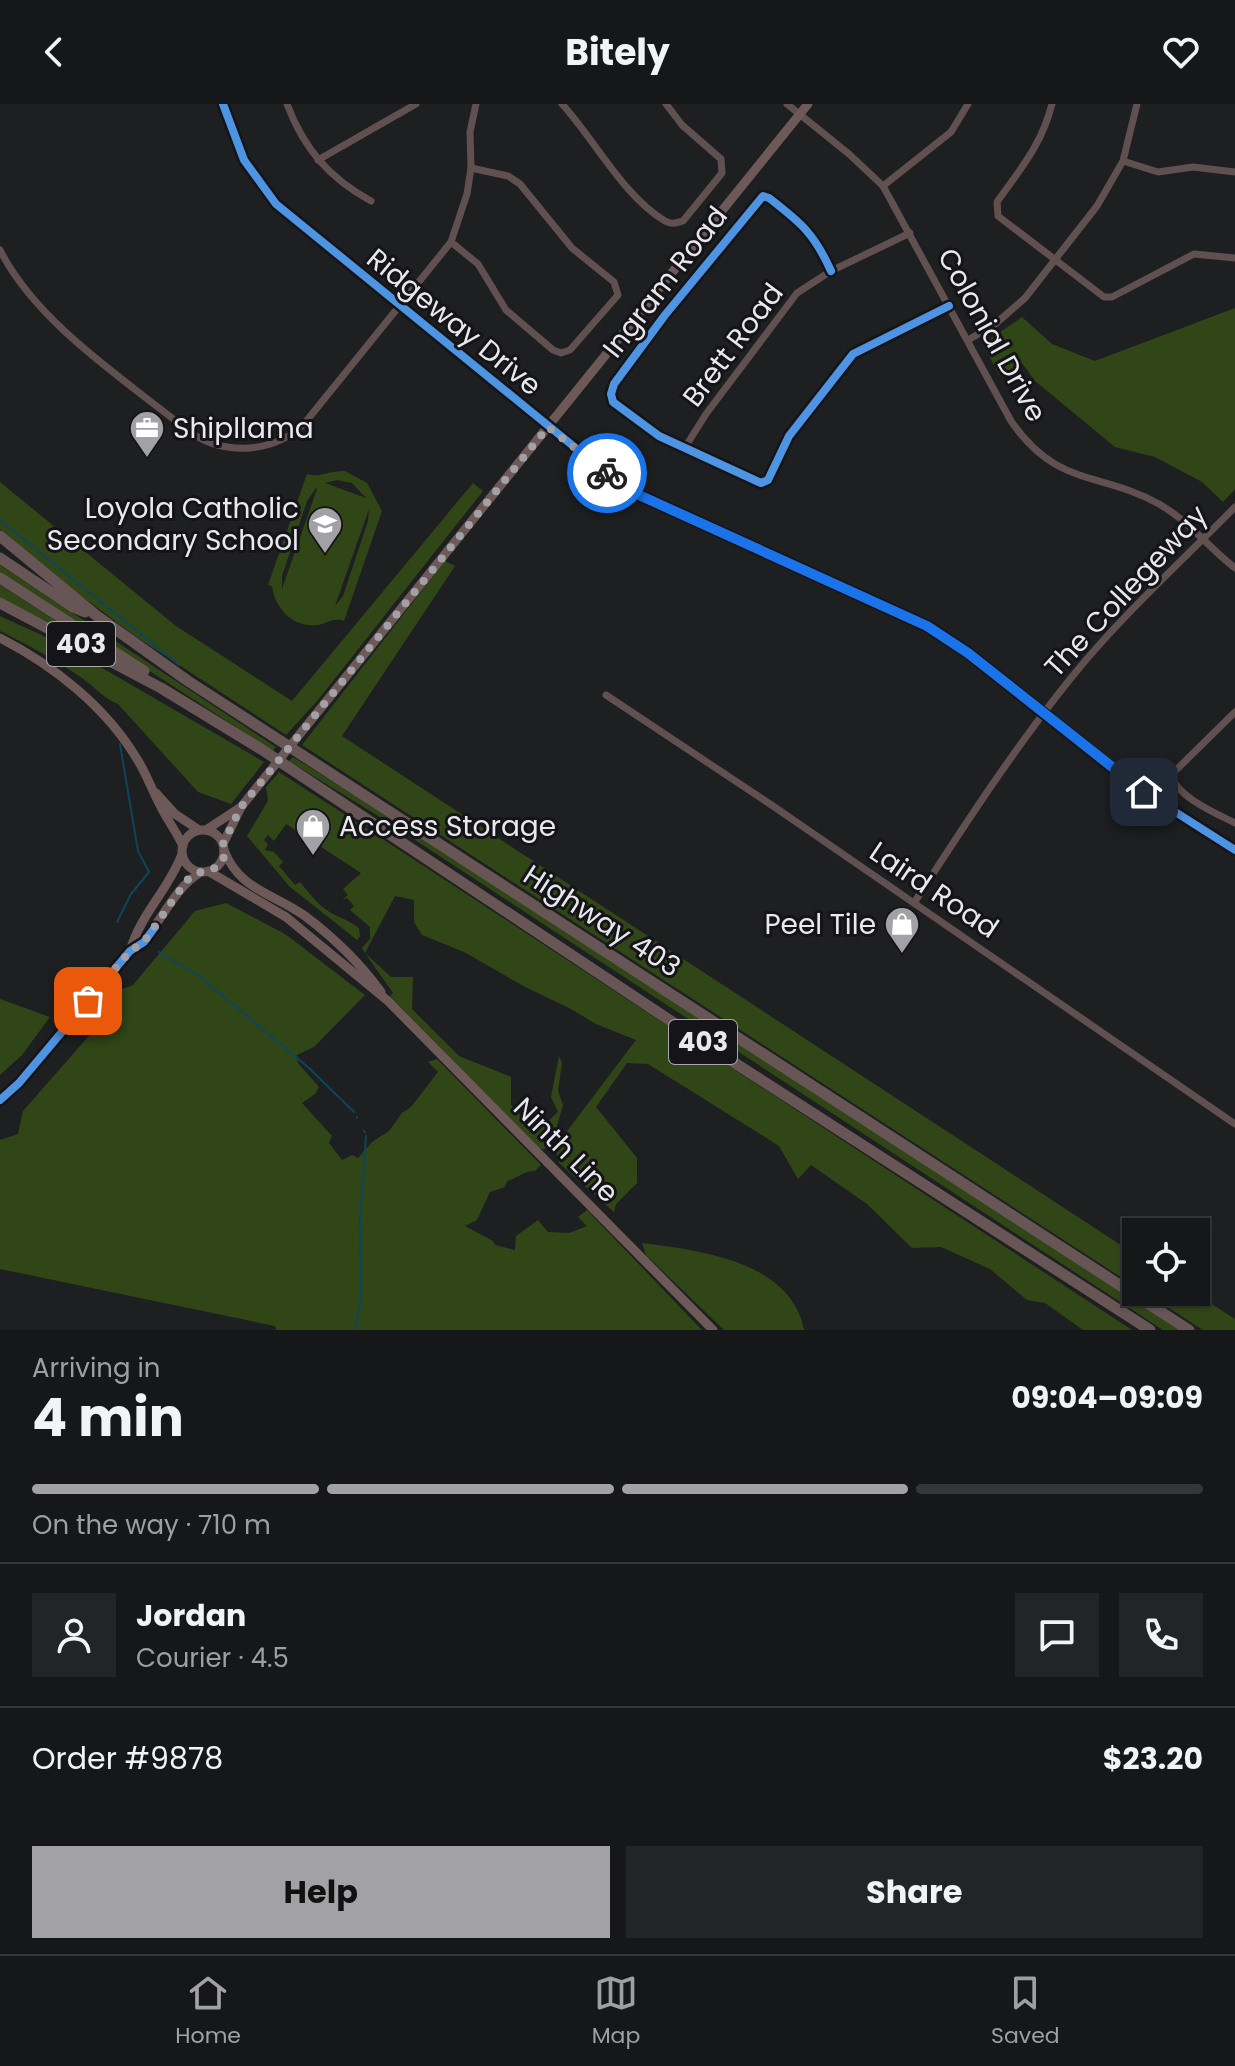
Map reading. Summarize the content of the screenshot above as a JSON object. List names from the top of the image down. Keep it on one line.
{"streets":{"highway":["403","Highway 403"],"main road":["Ninth Line"],"street":["Ingram Road","Ridgeway Drive","Colonial Drive","Brett Road","The Collegeway","Laird Road"]},"crossings":[["Ingram Road","Colonial Drive"],["Ingram Road","Brett Road"],["Ridgeway Drive","The Collegeway"],["Colonial Drive","Brett Road"],["Colonial Drive","The Collegeway"],["The Collegeway","Laird Road"]],"places":{"office":["Shipllama"],"school or university":["Loyola Catholic Secondary School"],"shop":["Access Storage","Peel Tile"]},"page":{"header":"Bitely","heading":["4 min","Arriving in","09:04–09:09"],"panel":["Jordan","Courier · 4.5","Order #9878","$23.20"],"bar":"On the way · 710 m","buttons":["Help","Share"],"tabs":["Home","Map","Saved"]}}
